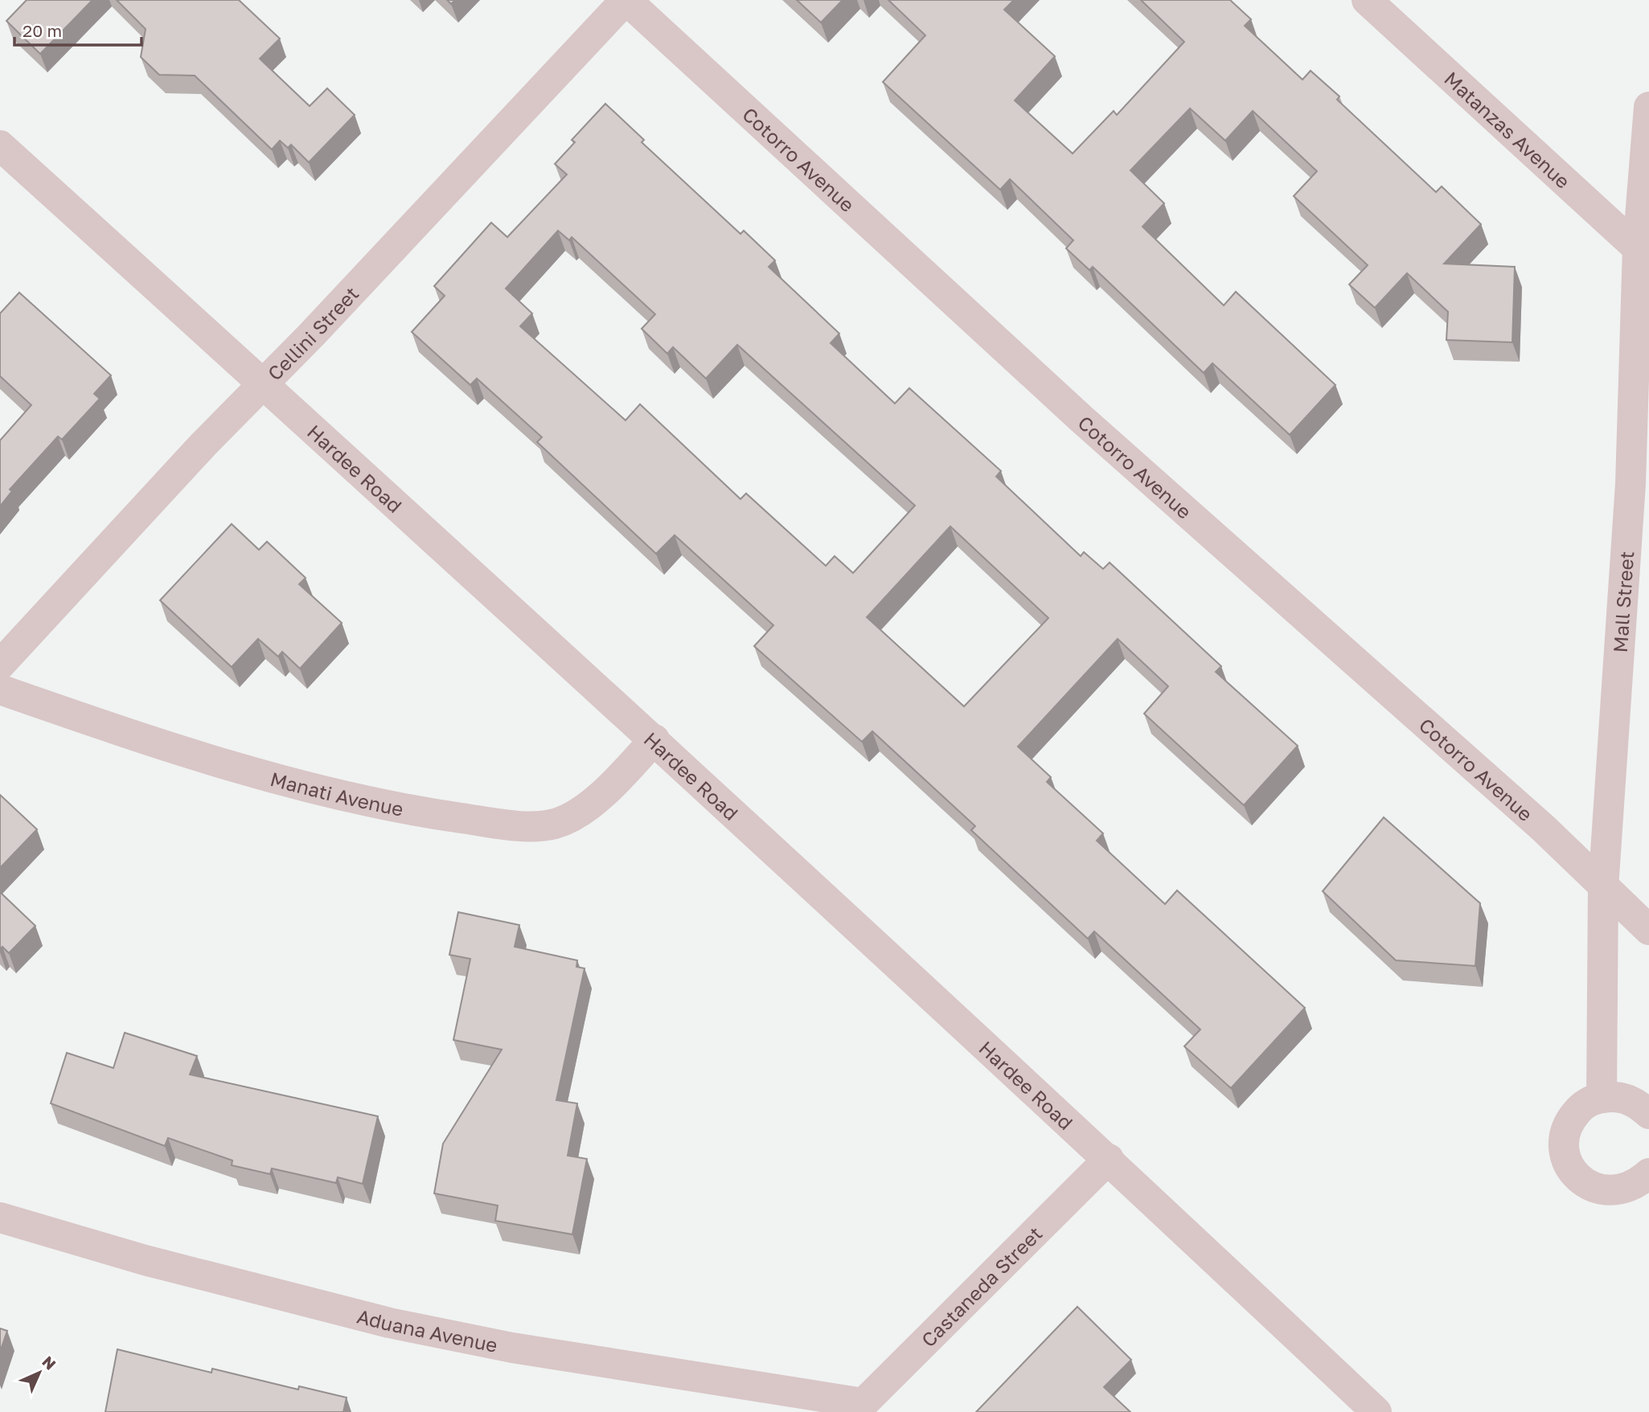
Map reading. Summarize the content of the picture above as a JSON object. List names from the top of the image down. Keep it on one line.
{"streets":{"street":["Matanzas Avenue","Cotorro Avenue","Cellini Street","Hardee Road","Mall Street","Manati Avenue","Castaneda Street","Aduana Avenue"]},"crossings":[["Matanzas Avenue","Mall Street"],["Cotorro Avenue","Cellini Street"],["Cotorro Avenue","Mall Street"],["Cellini Street","Hardee Road"],["Hardee Road","Manati Avenue"],["Hardee Road","Castaneda Street"],["Castaneda Street","Aduana Avenue"]],"scale_bar":"20 m","north":"top right"}
